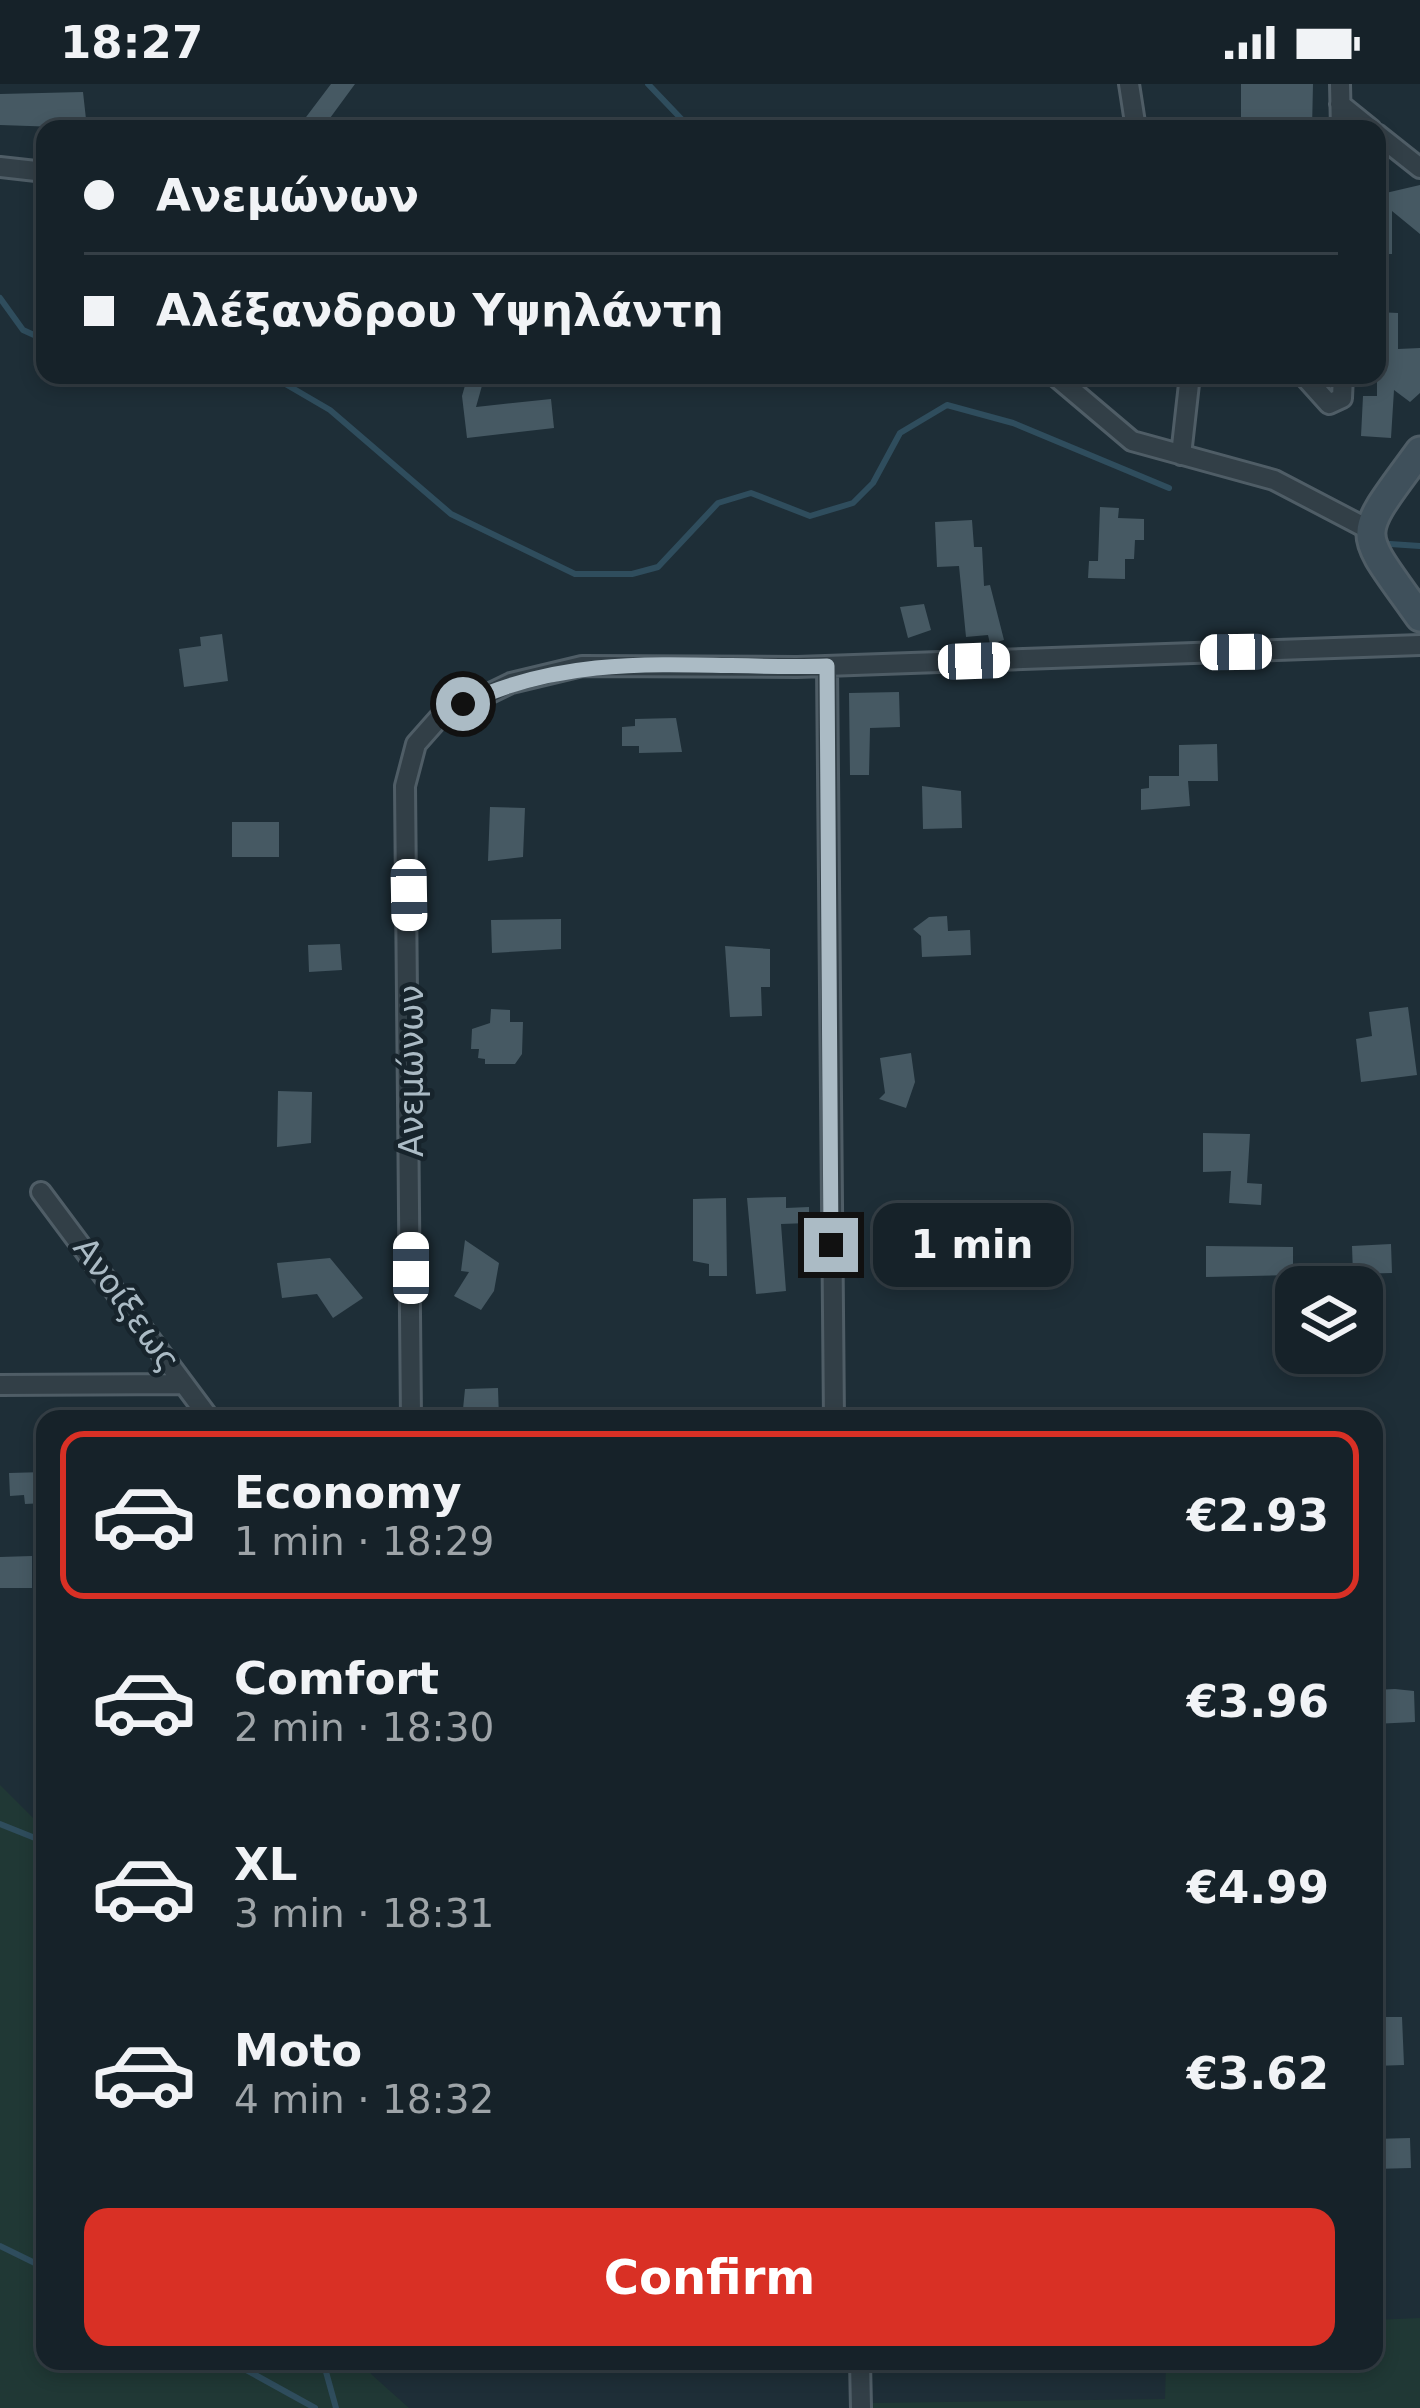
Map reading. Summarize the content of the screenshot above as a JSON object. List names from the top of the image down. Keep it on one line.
{"streets":{"street":["Ανεμώνων","Ανοίξεως"]},"page":{"status":"18:27","banner":["Ανεμώνων","Αλέξανδρου Υψηλάντη"],"bubble":"1 min","list":[{"name":"Economy","note":"1 min · 18:29","value":"€2.93"},{"name":"Comfort","note":"2 min · 18:30","value":"€3.96"},{"name":"XL","note":"3 min · 18:31","value":"€4.99"},{"name":"Moto","note":"4 min · 18:32","value":"€3.62"}],"buttons":"Confirm"}}
